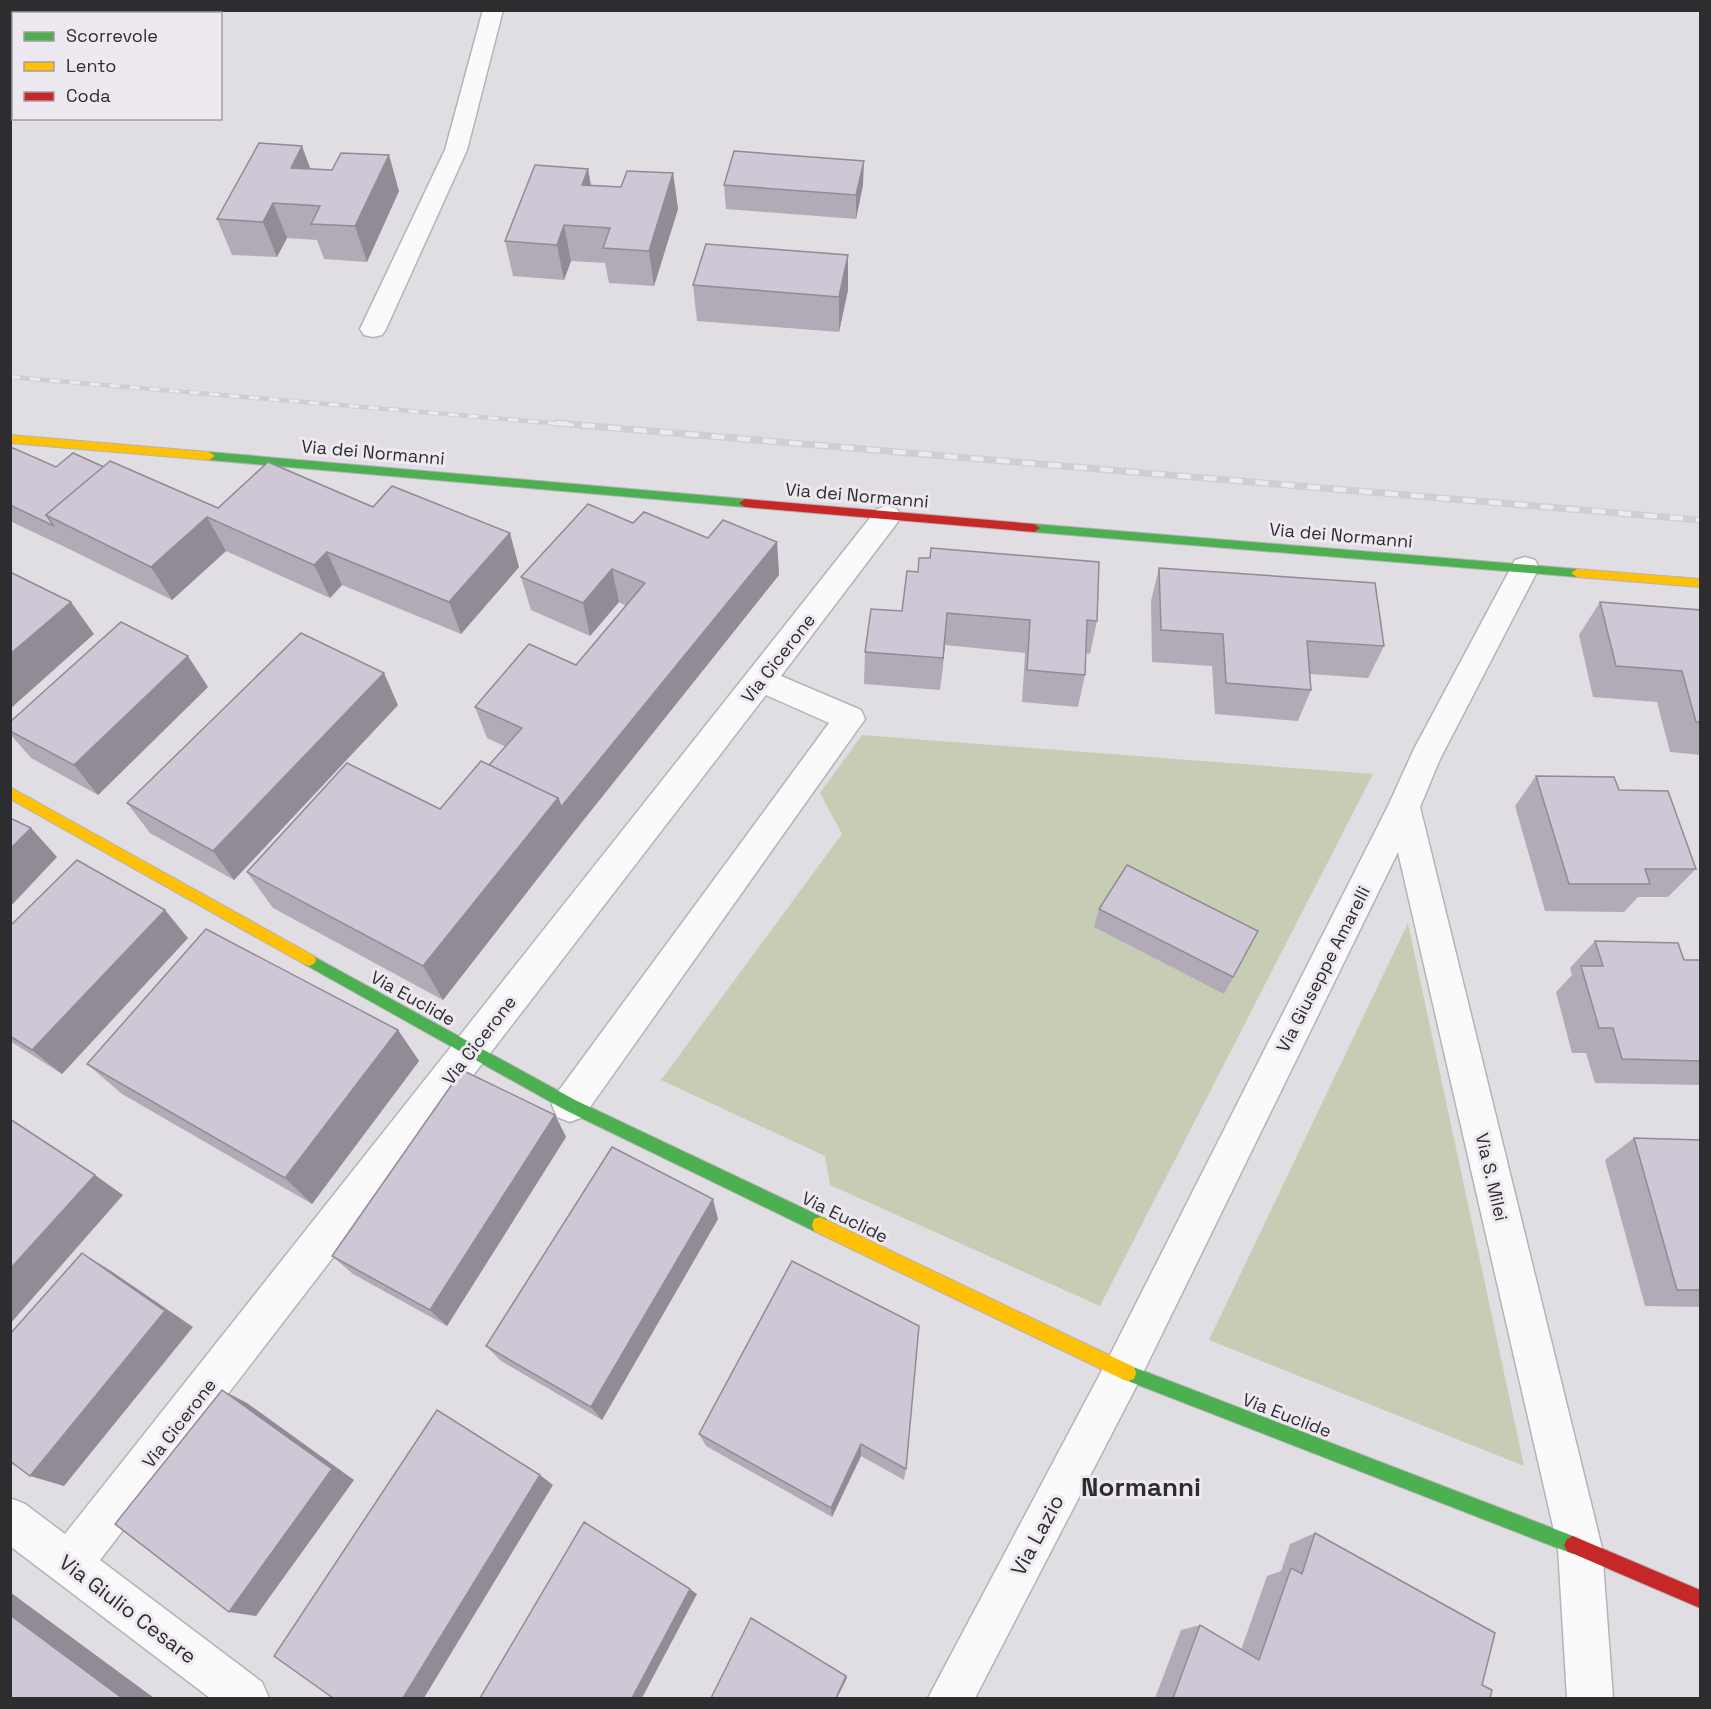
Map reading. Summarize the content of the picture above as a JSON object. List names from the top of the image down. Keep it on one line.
{"streets":{"street":["Via dei Normanni","Via Cicerone","Via Giuseppe Amarelli","Via Euclide","Via S. Milei","Via Lazio","Via Giulio Cesare"]},"crossings":[["Via dei Normanni","Via Cicerone"],["Via dei Normanni","Via Giuseppe Amarelli"],["Via Cicerone","Via Euclide"],["Via Cicerone","Via Giulio Cesare"],["Via Giuseppe Amarelli","Via Euclide"],["Via Giuseppe Amarelli","Via S. Milei"],["Via Giuseppe Amarelli","Via Lazio"],["Via Euclide","Via S. Milei"],["Via Euclide","Via Lazio"]],"districts":["Normanni"],"legend":["Scorrevole","Lento","Coda"]}
